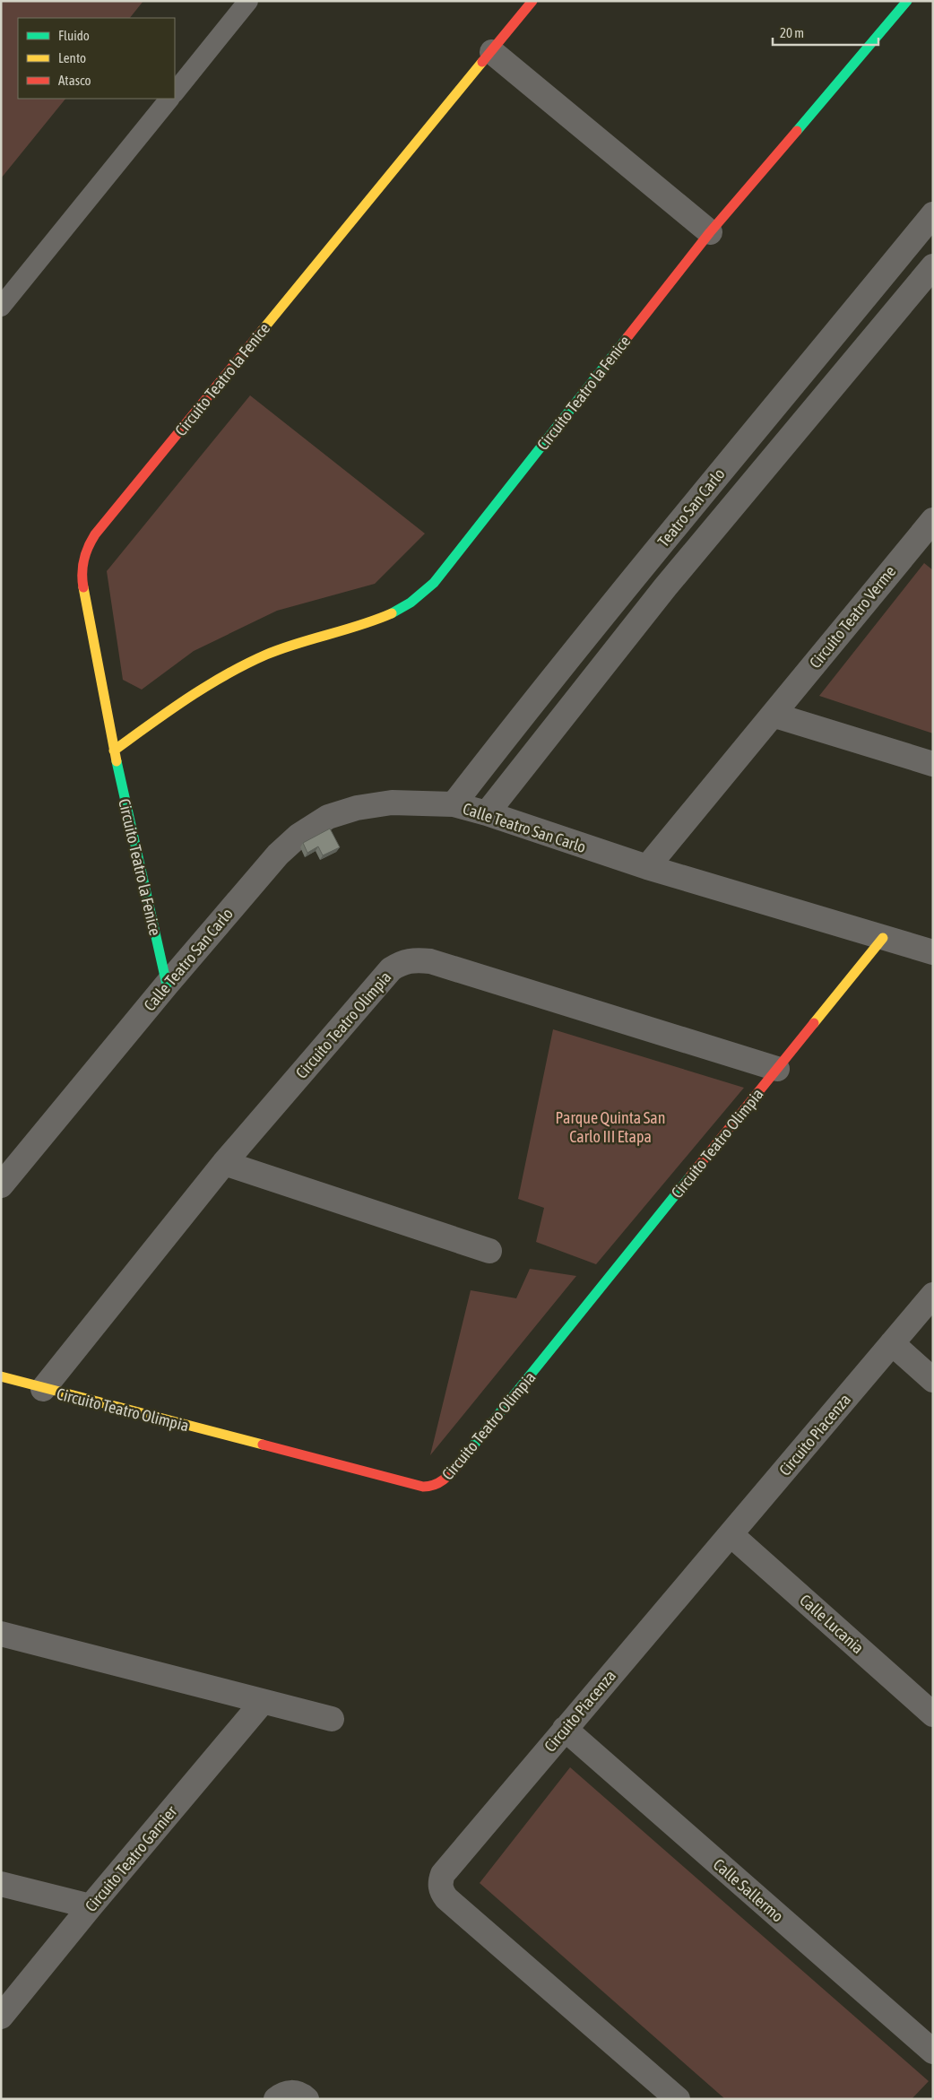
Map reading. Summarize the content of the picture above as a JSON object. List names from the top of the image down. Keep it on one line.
{"streets":{"street":["Circuito Teatro la Fenice","Teatro San Carlo","Circuito Teatro Verme","Calle Teatro San Carlo","Circuito Teatro Olimpia","Circuito Piacenza","Calle Lucania","Circuito Teatro Garnier","Calle Sallermo"]},"crossings":[["Circuito Teatro la Fenice","Calle Teatro San Carlo"],["Teatro San Carlo","Calle Teatro San Carlo"],["Circuito Teatro Verme","Calle Teatro San Carlo"],["Calle Teatro San Carlo","Circuito Teatro Olimpia"],["Circuito Piacenza","Calle Lucania"],["Circuito Piacenza","Calle Sallermo"]],"parks":["Parque Quinta San Carlo III Etapa"],"legend":["Fluido","Lento","Atasco"],"scale_bar":"20 m"}
